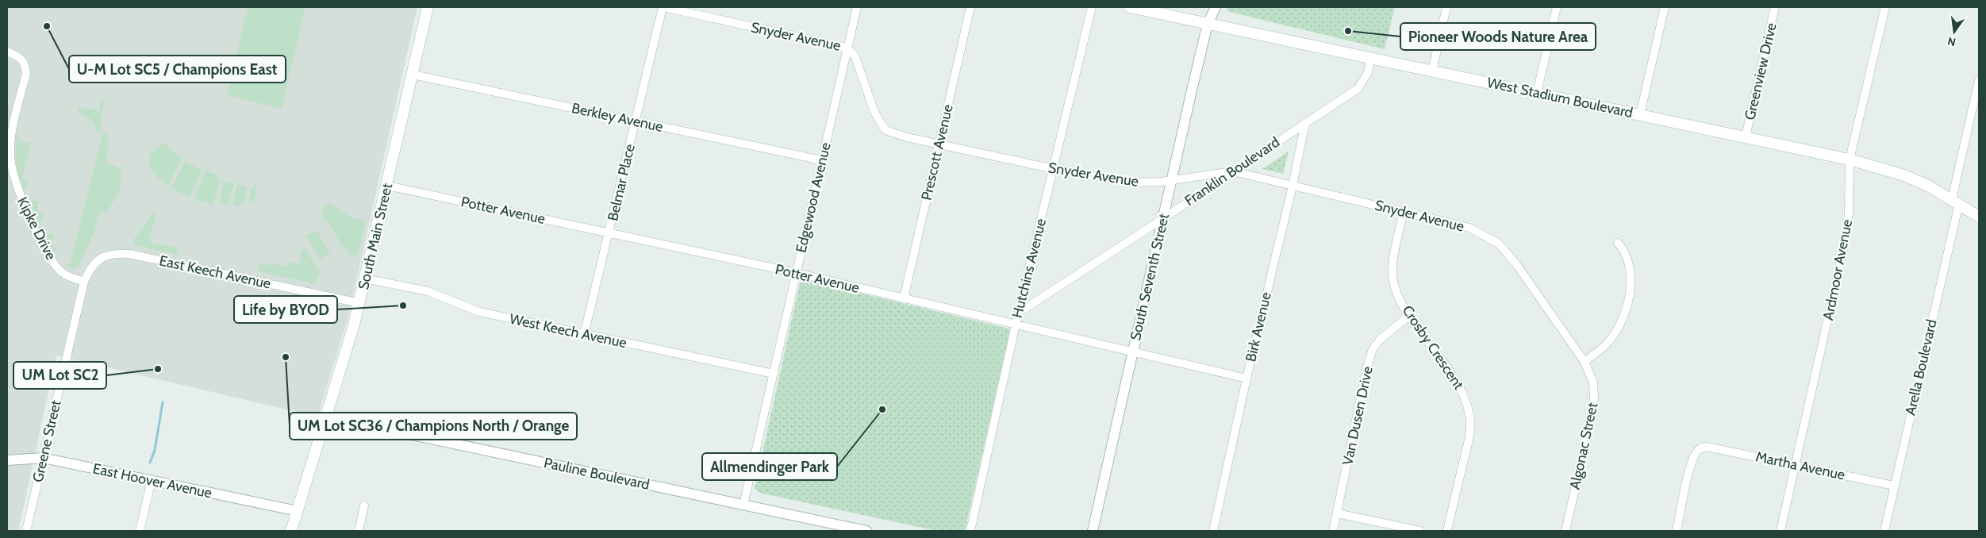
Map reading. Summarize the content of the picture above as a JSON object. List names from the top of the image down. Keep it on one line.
{"streets":{"main road":["West Stadium Boulevard","South Main Street"],"street":["Snyder Avenue","Greenview Drive","Berkley Avenue","Prescott Avenue","Franklin Boulevard","Belmar Place","Edgewood Avenue","Potter Avenue","Kipke Drive","Hutchins Avenue","Ardmoor Avenue","East Keech Avenue","South Seventh Street","Birk Avenue","West Keech Avenue","Crosby Crescent","Arella Boulevard","Van Dusen Drive","Greene Street","Algonac Street","Martha Avenue","Pauline Boulevard","East Hoover Avenue"]},"crossings":[["Snyder Avenue","Prescott Avenue"],["Snyder Avenue","Franklin Boulevard"],["Snyder Avenue","Belmar Place"],["Snyder Avenue","Edgewood Avenue"],["Snyder Avenue","Hutchins Avenue"],["Snyder Avenue","South Seventh Street"],["Snyder Avenue","Birk Avenue"],["Snyder Avenue","Crosby Crescent"],["Snyder Avenue","Algonac Street"],["Greenview Drive","West Stadium Boulevard"],["West Stadium Boulevard","Franklin Boulevard"],["West Stadium Boulevard","Ardmoor Avenue"],["West Stadium Boulevard","South Seventh Street"],["West Stadium Boulevard","Arella Boulevard"],["Berkley Avenue","Belmar Place"],["Berkley Avenue","Edgewood Avenue"],["Berkley Avenue","South Main Street"],["Prescott Avenue","Potter Avenue"],["Franklin Boulevard","Hutchins Avenue"],["Franklin Boulevard","South Seventh Street"],["Franklin Boulevard","Birk Avenue"],["Belmar Place","Potter Avenue"],["Belmar Place","West Keech Avenue"],["Edgewood Avenue","Potter Avenue"],["Edgewood Avenue","West Keech Avenue"],["Edgewood Avenue","Pauline Boulevard"],["Potter Avenue","South Main Street"],["Potter Avenue","Hutchins Avenue"],["Potter Avenue","South Seventh Street"],["Potter Avenue","Birk Avenue"],["Kipke Drive","East Keech Avenue"],["Kipke Drive","Greene Street"],["South Main Street","East Keech Avenue"],["South Main Street","West Keech Avenue"],["South Main Street","Pauline Boulevard"],["South Main Street","East Hoover Avenue"],["Ardmoor Avenue","Martha Avenue"],["East Keech Avenue","Greene Street"],["Crosby Crescent","Van Dusen Drive"],["Arella Boulevard","Martha Avenue"],["Greene Street","East Hoover Avenue"]],"places":["U-M Lot SC5 / Champions East","Pioneer Woods Nature Area","Life by BYOD","UM Lot SC36 / Champions North / Orange","UM Lot SC2","Allmendinger Park"],"north":"bottom"}
